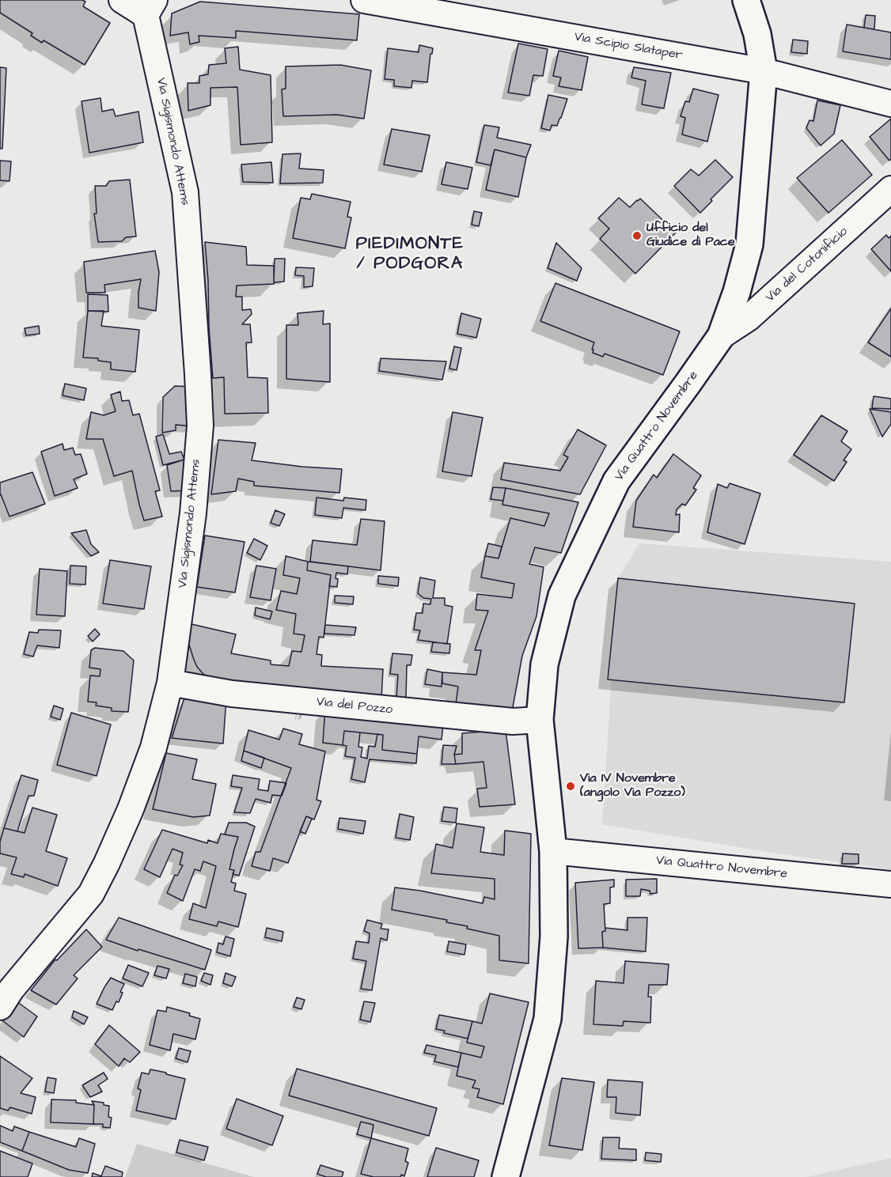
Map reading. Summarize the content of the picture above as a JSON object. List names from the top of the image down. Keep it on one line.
{"streets":{"main road":["Via Quattro Novembre"],"street":["Via Scipio Slataper","Via Sigismondo Attems","Via del Cotonificio","Via del Pozzo"]},"crossings":[["Via Scipio Slataper","Via Quattro Novembre"],["Via Sigismondo Attems","Via del Pozzo"],["Via del Cotonificio","Via Quattro Novembre"],["Via Quattro Novembre","Via del Pozzo"]],"districts":["PIEDIMONTE / PODGORA"],"places":["Ufficio del Giudice di Pace","Via IV Novembre (angolo Via Pozzo)"]}
